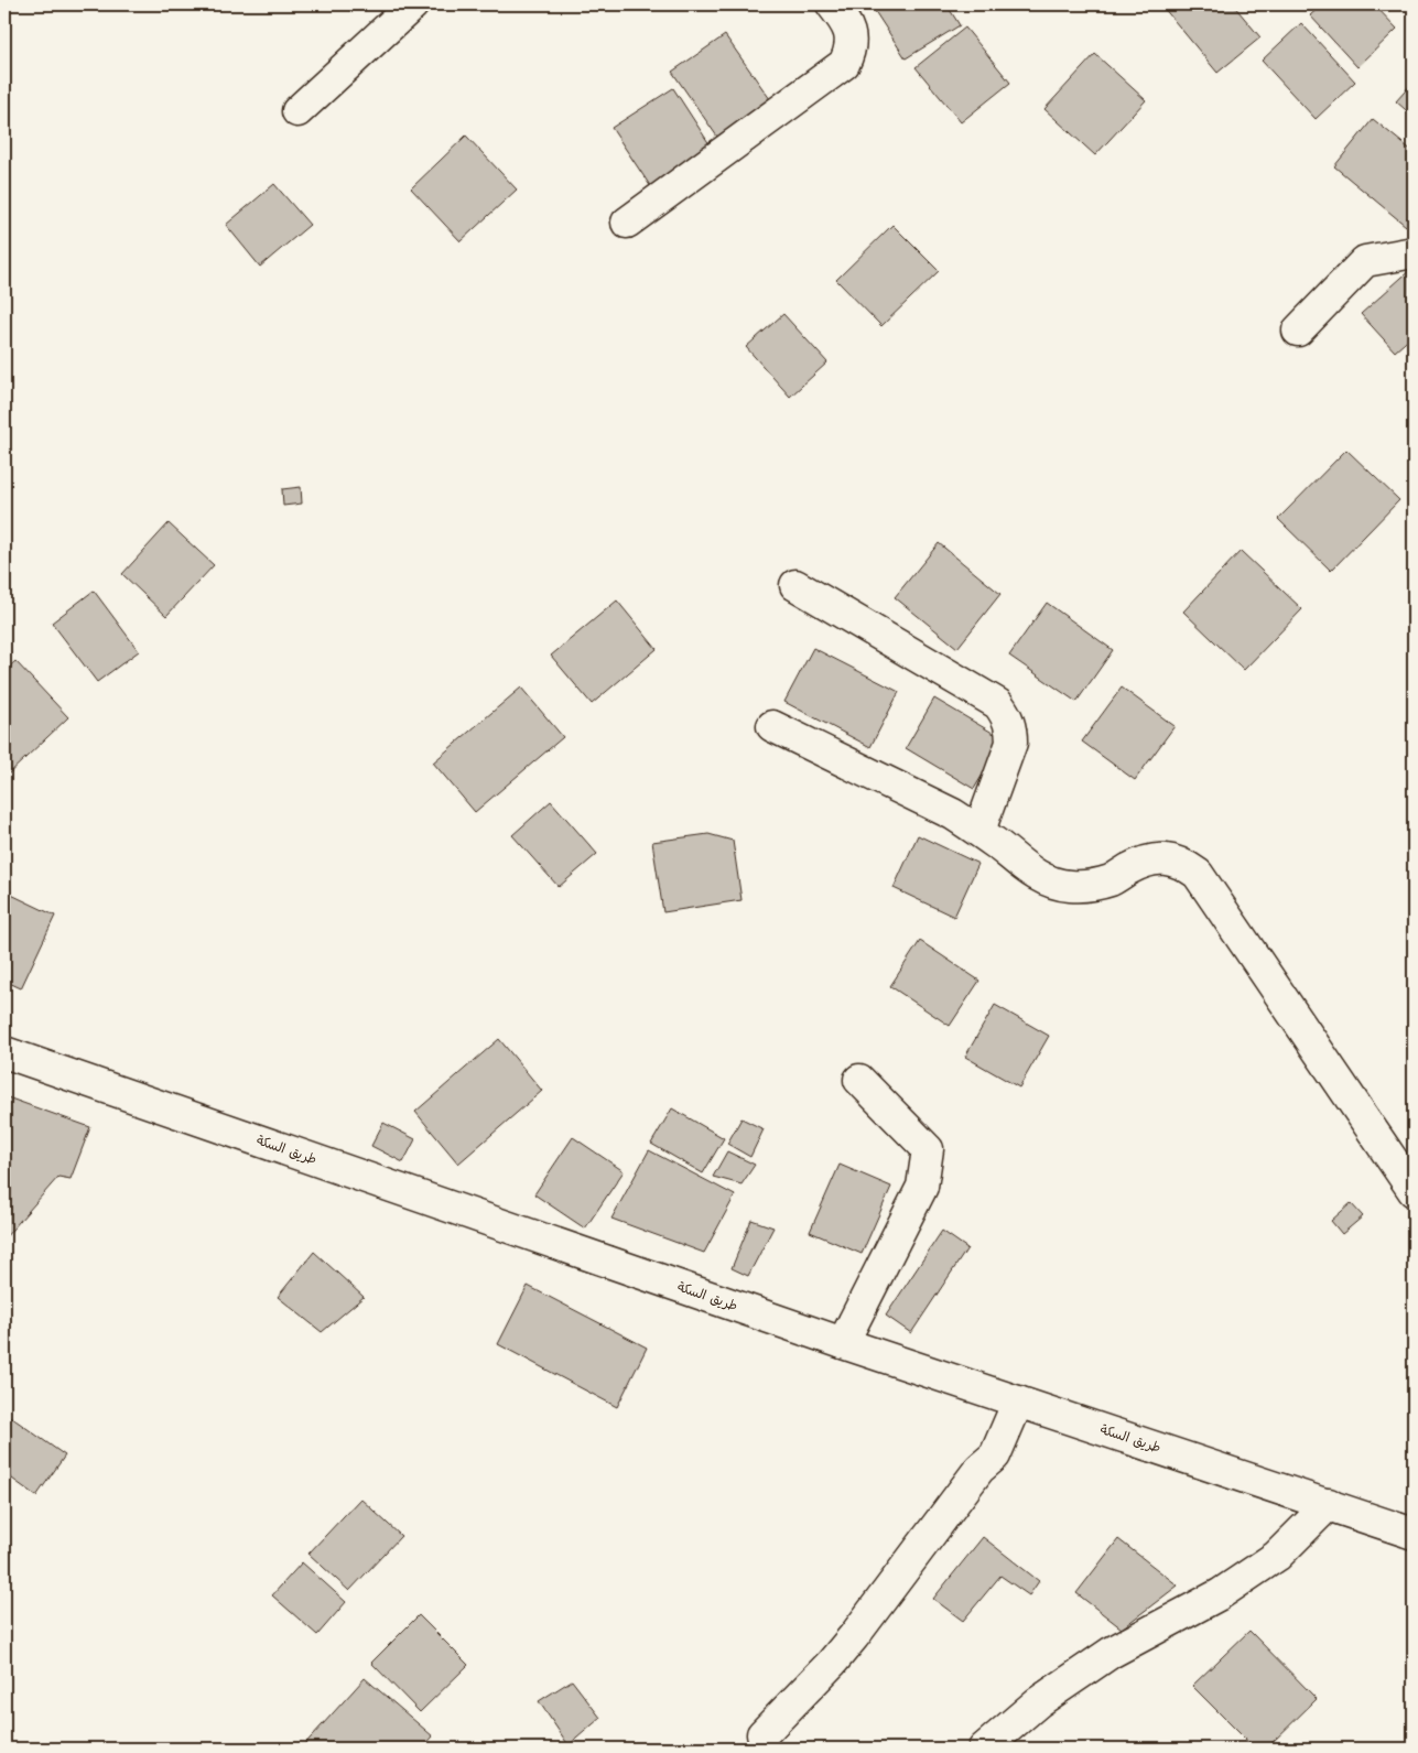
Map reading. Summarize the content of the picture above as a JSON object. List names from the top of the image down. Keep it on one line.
{"streets":{"street":["طريق السكة"]}}
